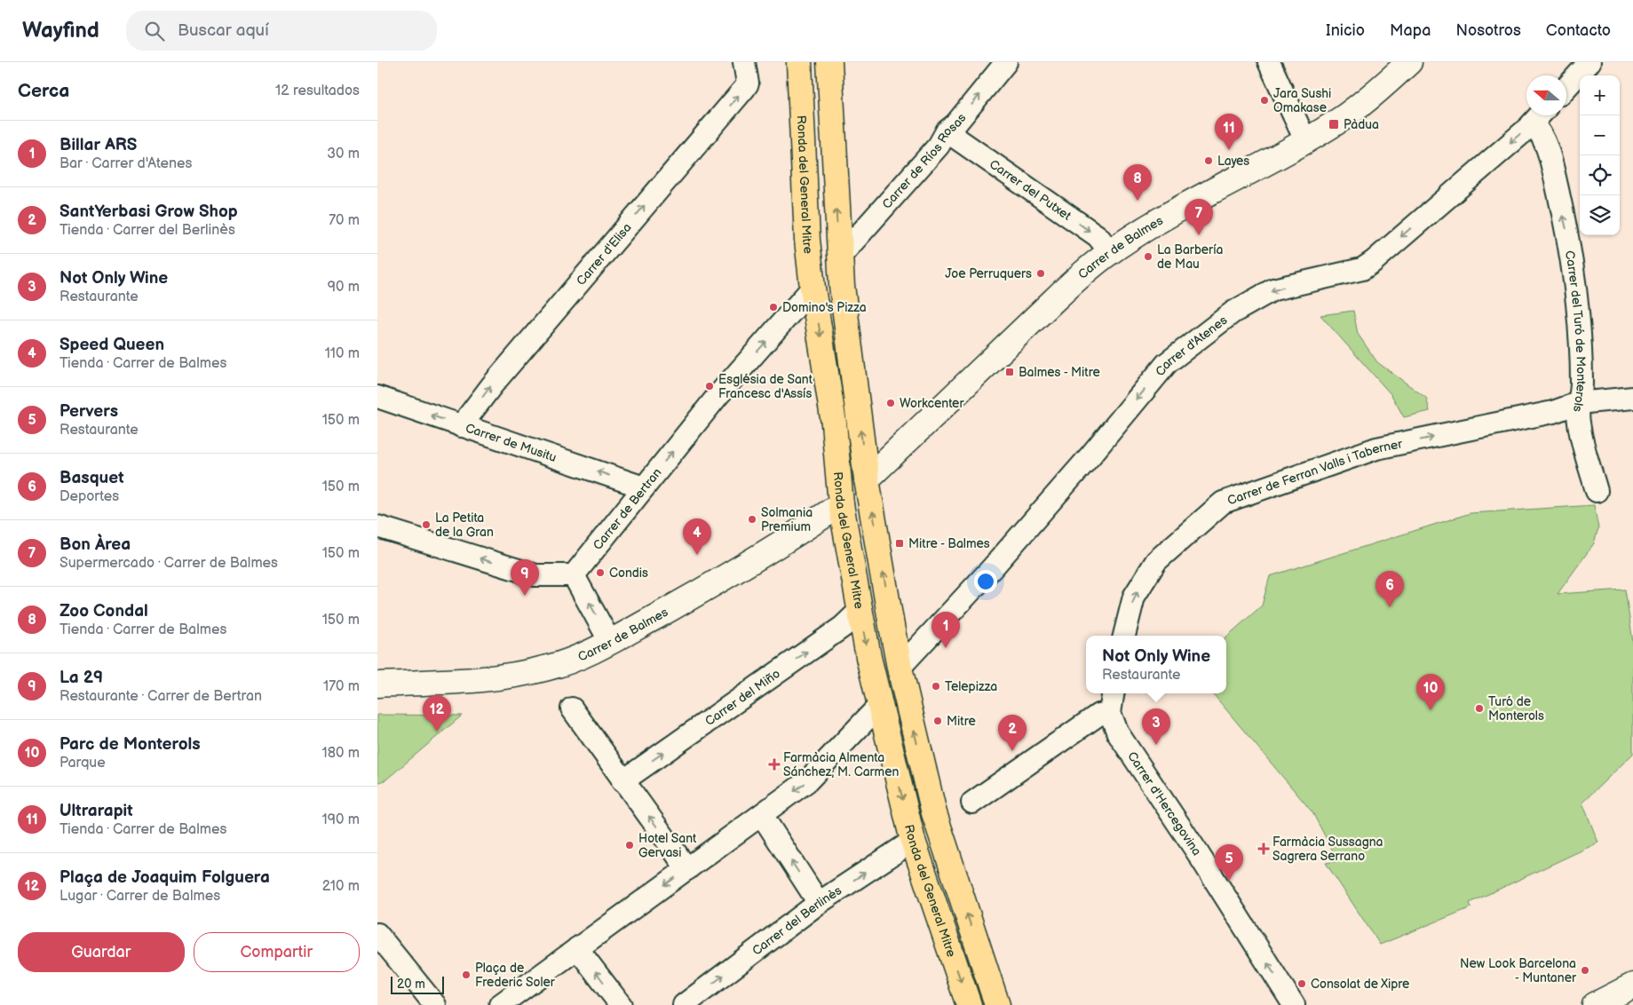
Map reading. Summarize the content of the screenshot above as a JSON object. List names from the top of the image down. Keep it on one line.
{"streets":{"main road":["Ronda del General Mitre","Carrer de Balmes"],"street":["Carrer de Ríos Rosas","Carrer del Putxet","Carrer d'Elisa","Carrer del Turó de Monterols","Carrer d'Atenes","Carrer de Musitu","Carrer de Ferran Valls i Taberner","Carrer de Bertran","Carrer del Miño","Carrer d'Hercegovina","Carrer del Berlinès"]},"crossings":[["Carrer de Ríos Rosas","Carrer del Putxet"],["Ronda del General Mitre","Carrer de Balmes"],["Ronda del General Mitre","Carrer de Bertran"],["Ronda del General Mitre","Carrer del Miño"],["Ronda del General Mitre","Carrer del Berlinès"],["Carrer del Putxet","Carrer de Balmes"],["Carrer d'Elisa","Carrer de Musitu"],["Carrer del Turó de Monterols","Carrer d'Atenes"],["Carrer del Turó de Monterols","Carrer de Ferran Valls i Taberner"],["Carrer de Musitu","Carrer de Bertran"]],"one_way":["Carrer de Ríos Rosas","Carrer del Putxet","Carrer d'Elisa","Carrer del Turó de Monterols","Carrer d'Atenes","Carrer de Ferran Valls i Taberner","Carrer de Bertran","Carrer d'Hercegovina"],"places":{"other":["Jara Sushi Omakase","Layes","La Barbería de Mau","Joe Perruquers","Domino's Pizza","Església de Sant Francesc d'Assís","Workcenter","Solmania Premium","La Petita de la Gran","Condis","Telepizza","Turó de Monterols","Mitre","Hotel Sant Gervasi","New Look Barcelona - Muntaner","Plaça de Frederic Soler","Consolat de Xipre"],"transit":["Pàdua","Balmes - Mitre","Mitre - Balmes"],"health":["Farmàcia Almenta Sánchez, M. Carmen","Farmàcia Sussagna Sagrera Serrano"]},"scale_bar":"20 m","north":"left","page":{"header":"Wayfind","search":"Buscar aquí","nav":["Inicio","Mapa","Nosotros","Contacto"],"heading":["Cerca","12 resultados"],"map_buttons":["+","−"],"pins":["11","8","7","4","9","6","1","10","12","3","2","5"],"list":[{"mark":"1","name":"Billar ARS","note":"Bar · Carrer d'Atenes","value":"30 m"},{"mark":"2","name":"SantYerbasi Grow Shop","note":"Tienda · Carrer del Berlinès","value":"70 m"},{"mark":"3","name":"Not Only Wine","note":"Restaurante","value":"90 m"},{"mark":"4","name":"Speed Queen","note":"Tienda · Carrer de Balmes","value":"110 m"},{"mark":"5","name":"Pervers","note":"Restaurante","value":"150 m"},{"mark":"6","name":"Basquet","note":"Deportes","value":"150 m"},{"mark":"7","name":"Bon Àrea","note":"Supermercado · Carrer de Balmes","value":"150 m"},{"mark":"8","name":"Zoo Condal","note":"Tienda · Carrer de Balmes","value":"150 m"},{"mark":"9","name":"La 29","note":"Restaurante · Carrer de Bertran","value":"170 m"},{"mark":"10","name":"Parc de Monterols","note":"Parque","value":"180 m"},{"mark":"11","name":"Ultrarapit","note":"Tienda · Carrer de Balmes","value":"190 m"},{"mark":"12","name":"Plaça de Joaquim Folguera","note":"Lugar · Carrer de Balmes","value":"210 m"}],"popup":["Not Only Wine","Restaurante"],"buttons":["Guardar","Compartir"],"scale":"20 m"}}
